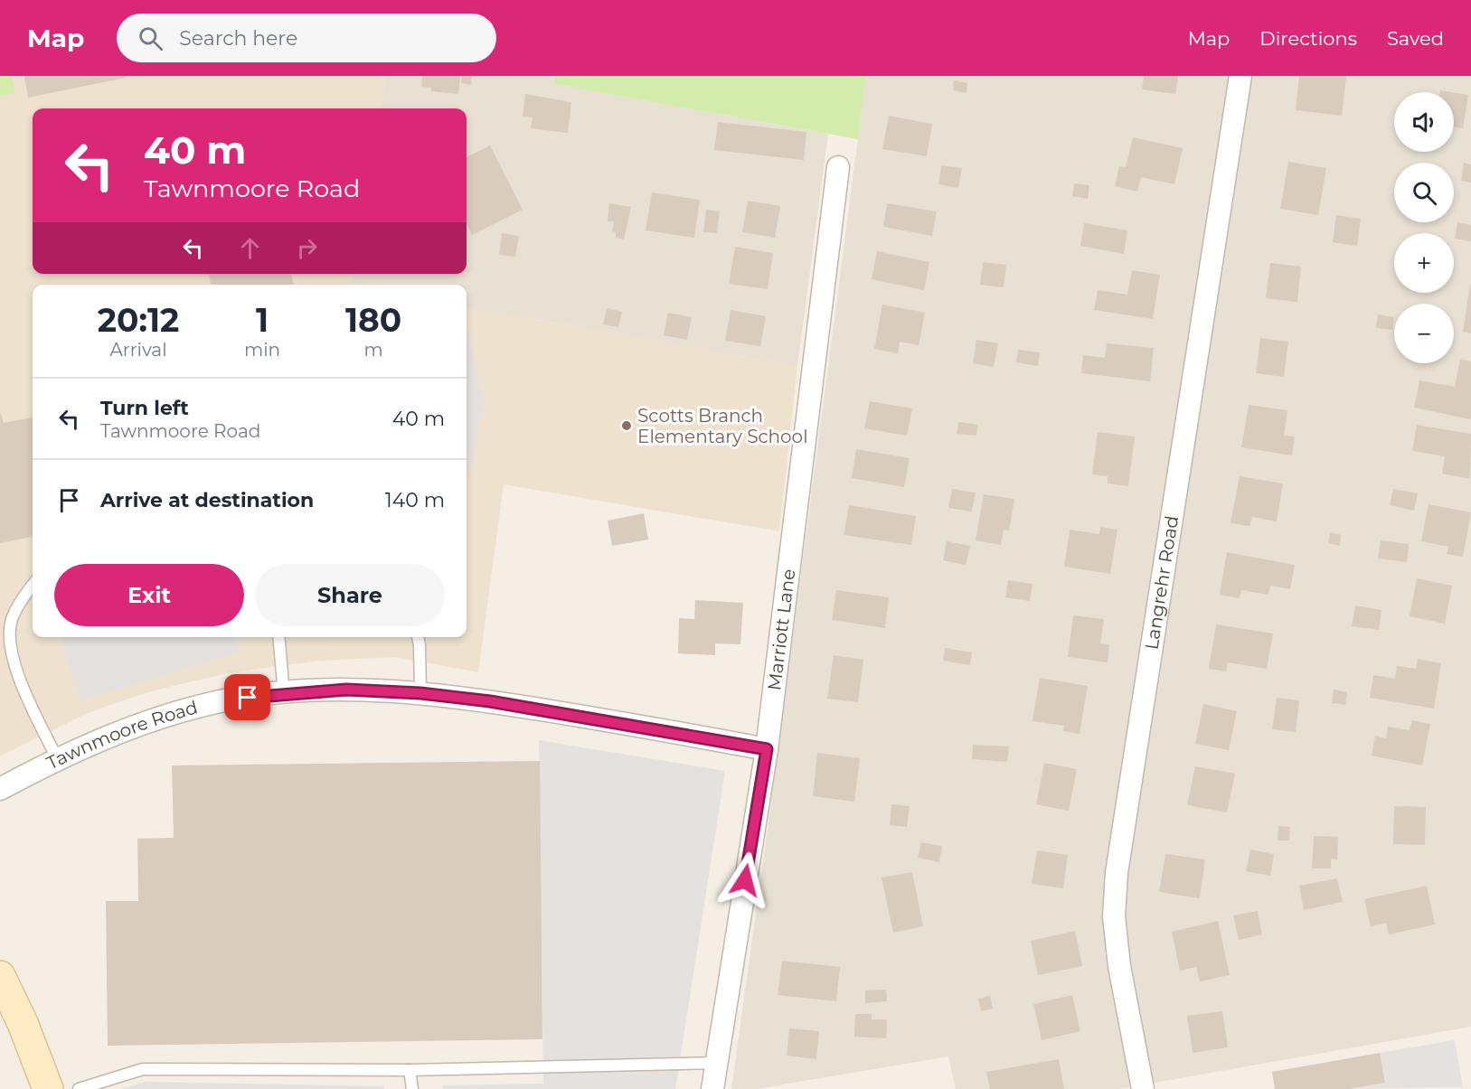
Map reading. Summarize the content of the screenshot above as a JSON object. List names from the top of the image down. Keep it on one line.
{"streets":{"street":["Langrehr Road","Marriott Lane","Tawnmoore Road"]},"crossings":[["Marriott Lane","Tawnmoore Road"]],"places":["Scotts Branch Elementary School"],"page":{"header":"Map","search":"Search here","nav":["Map","Directions","Saved"],"map_buttons":["+","−"],"turn":["40 m","Tawnmoore Road"],"eta":["20:12","Arrival","1","min","180","m"],"list":[{"name":"Turn left","note":"Tawnmoore Road","value":"40 m"},{"name":"Arrive at destination","value":"140 m"}],"buttons":["Exit","Share"]}}
